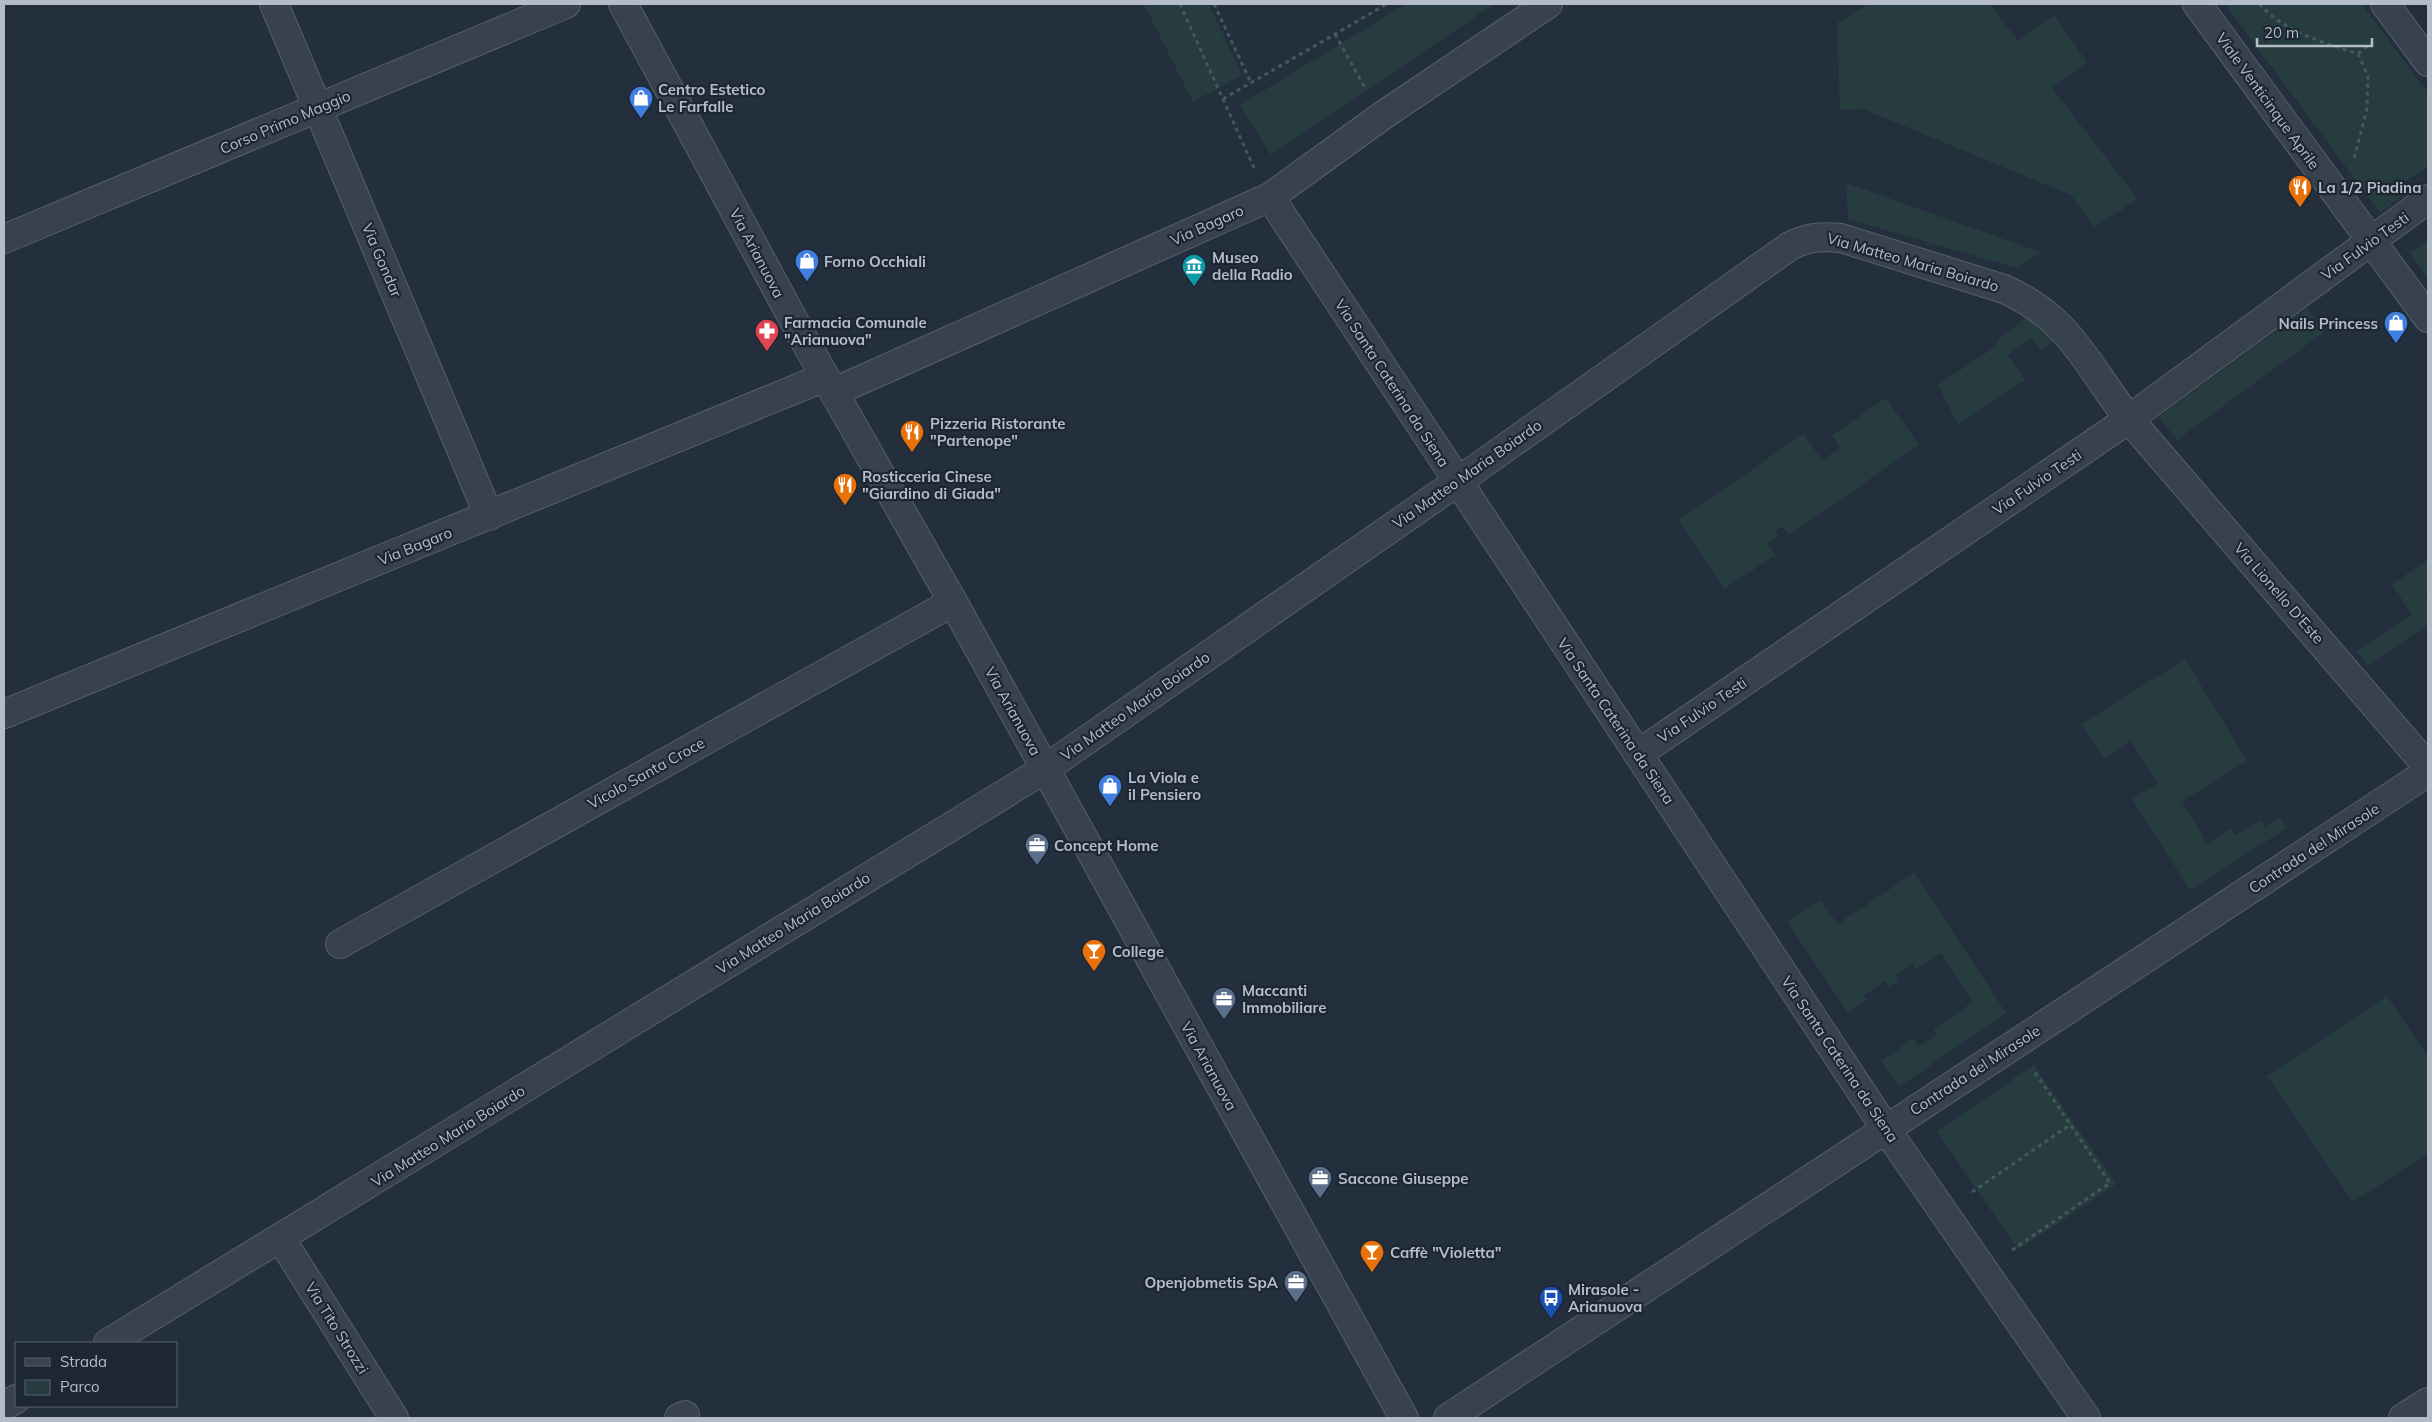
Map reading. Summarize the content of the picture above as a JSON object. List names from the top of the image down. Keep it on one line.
{"streets":{"street":["Viale Venticinque Aprile","Corso Primo Maggio","Via Bagaro","Via Fulvio Testi","Via Arianuova","Via Gondar","Via Matteo Maria Boiardo","Via Santa Caterina da Siena","Via Lionello D'Este","Vicolo Santa Croce","Contrada del Mirasole","Via Tito Strozzi"]},"crossings":[["Viale Venticinque Aprile","Via Fulvio Testi"],["Corso Primo Maggio","Via Gondar"],["Via Bagaro","Via Arianuova"],["Via Bagaro","Via Gondar"],["Via Bagaro","Via Santa Caterina da Siena"],["Via Fulvio Testi","Via Matteo Maria Boiardo"],["Via Fulvio Testi","Via Santa Caterina da Siena"],["Via Fulvio Testi","Via Lionello D'Este"],["Via Arianuova","Via Matteo Maria Boiardo"],["Via Arianuova","Vicolo Santa Croce"],["Via Matteo Maria Boiardo","Via Santa Caterina da Siena"],["Via Matteo Maria Boiardo","Via Lionello D'Este"],["Via Matteo Maria Boiardo","Via Tito Strozzi"],["Via Santa Caterina da Siena","Contrada del Mirasole"]],"places":{"shop":["Centro Estetico Le Farfalle","Forno Occhiali","Nails Princess","La Viola e il Pensiero"],"restaurant":["La 1/2 Piadina","Pizzeria Ristorante \"Partenope\"","Rosticceria Cinese \"Giardino di Giada\""],"museum":["Museo della Radio"],"pharmacy":["Farmacia Comunale \"Arianuova\""],"office":["Concept Home","Maccanti Immobiliare","Saccone Giuseppe","Openjobmetis SpA"],"bar":["College","Caffè \"Violetta\""],"bus stop":["Mirasole - Arianuova"]},"legend":["Strada","Parco"],"scale_bar":"20 m"}
